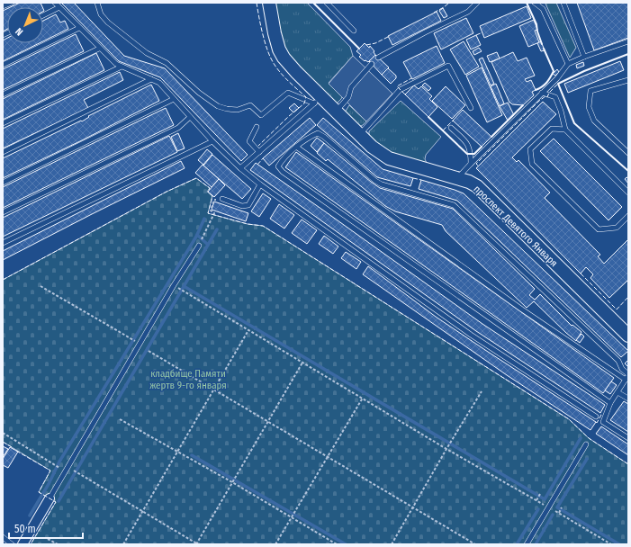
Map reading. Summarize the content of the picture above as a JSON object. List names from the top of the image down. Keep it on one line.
{"streets":{"street":["проспект Девятого Января"]},"parks":["кладбище Памяти жертв 9-го января"],"scale_bar":"50 m","north":"bottom left"}
